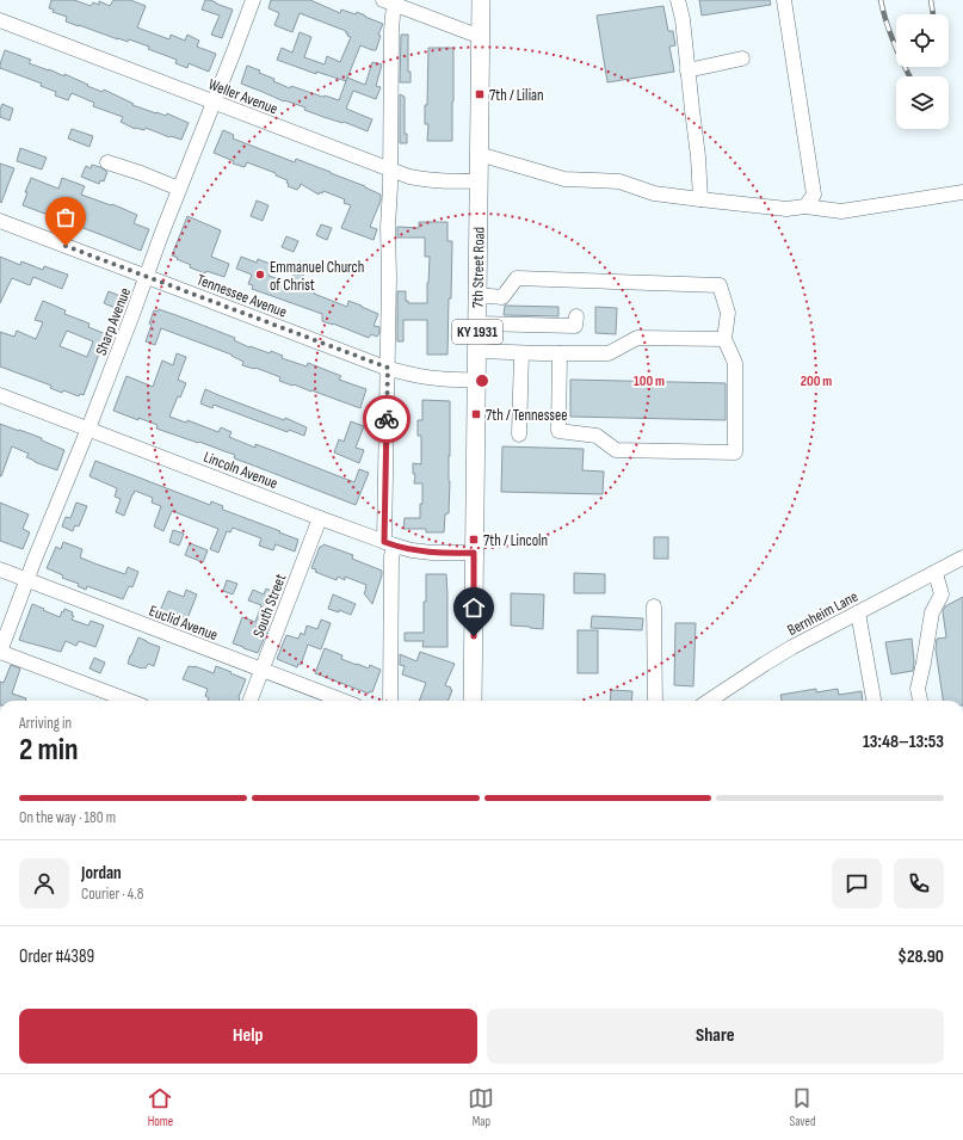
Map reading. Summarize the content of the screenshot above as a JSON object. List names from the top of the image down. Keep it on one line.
{"streets":{"main road":["7th Street Road","KY 1931"],"street":["Weller Avenue","Tennessee Avenue","Sharp Avenue","Lincoln Avenue","South Street","Bernheim Lane","Euclid Avenue"]},"crossings":[["Weller Avenue","7th Street Road"],["Weller Avenue","Sharp Avenue"],["7th Street Road","Tennessee Avenue"],["7th Street Road","Lincoln Avenue"],["Tennessee Avenue","Sharp Avenue"],["Sharp Avenue","Lincoln Avenue"],["Sharp Avenue","Euclid Avenue"],["Lincoln Avenue","South Street"],["South Street","Euclid Avenue"]],"places":{"transit":["7th / Lilian","7th / Tennessee","7th / Lincoln"],"other":["Emmanuel Church of Christ"]},"page":{"heading":["2 min","Arriving in","13:48–13:53"],"panel":["Jordan","Courier · 4.8","Order #4389","$28.90"],"bar":"On the way · 180 m","buttons":["Help","Share"],"tabs":["Home","Map","Saved"]},"rings":["100 m","200 m"]}
